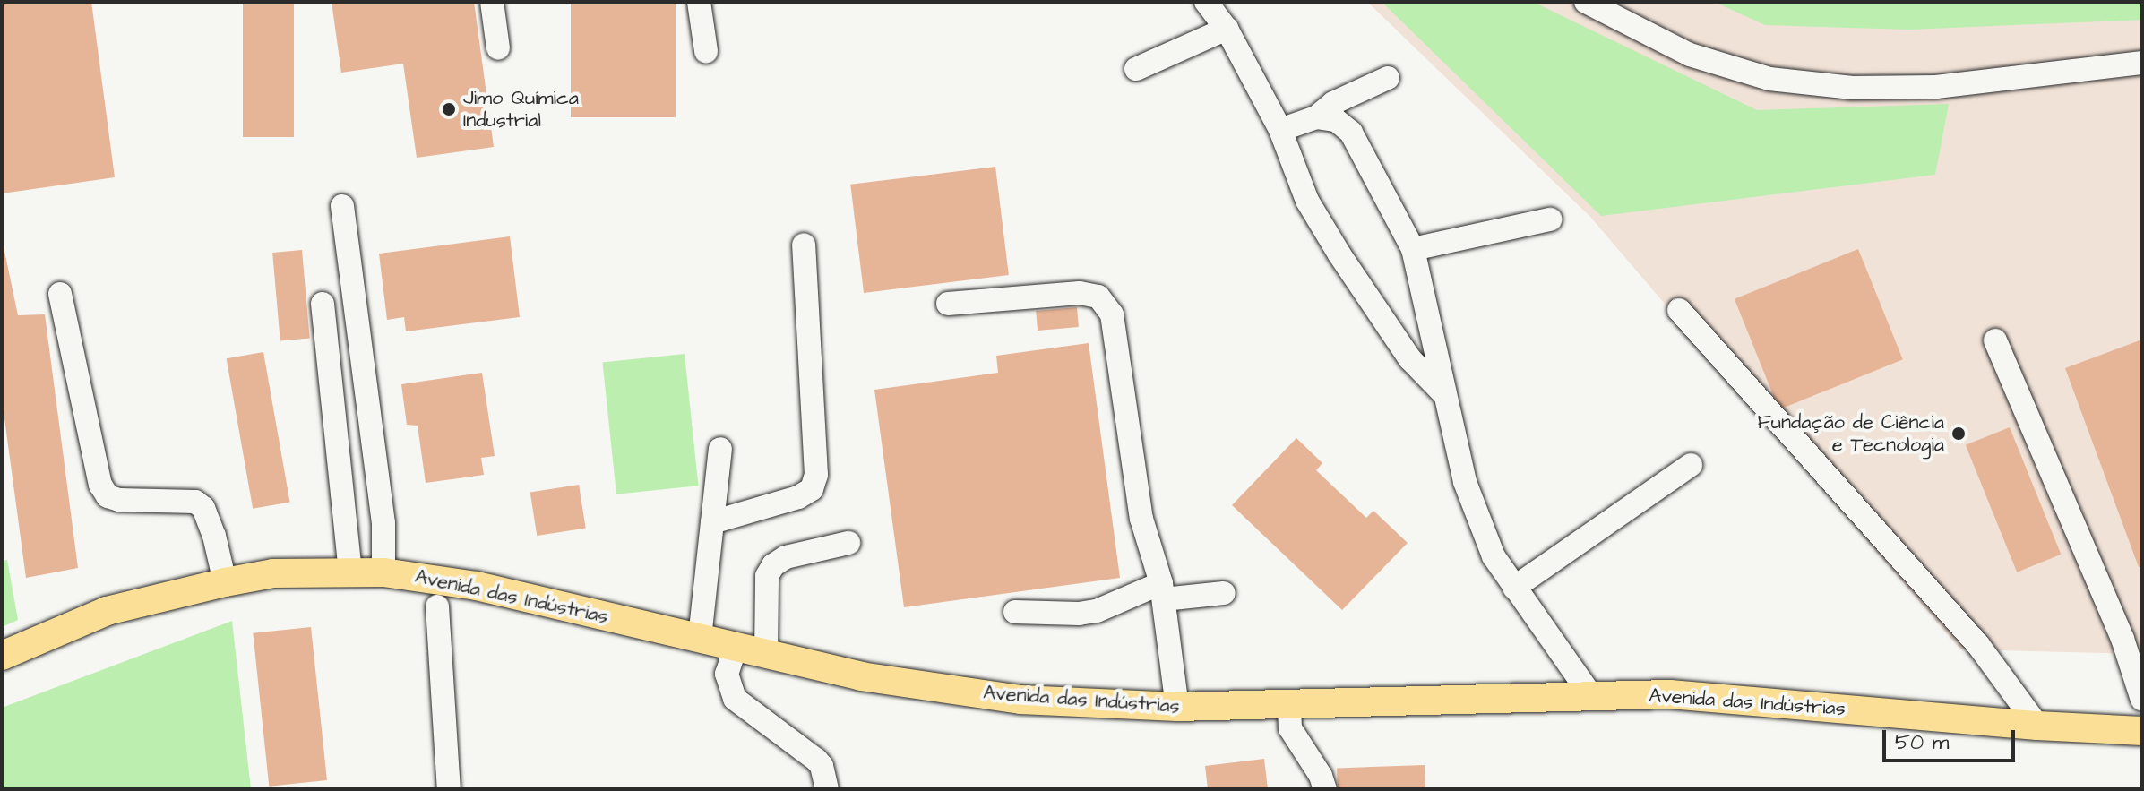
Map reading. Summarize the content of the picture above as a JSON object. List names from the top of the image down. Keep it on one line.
{"streets":{"main road":["Avenida das Indústrias"]},"places":["Jimo Química Industrial","Fundação de Ciência e Tecnologia"],"scale_bar":"50 m"}
